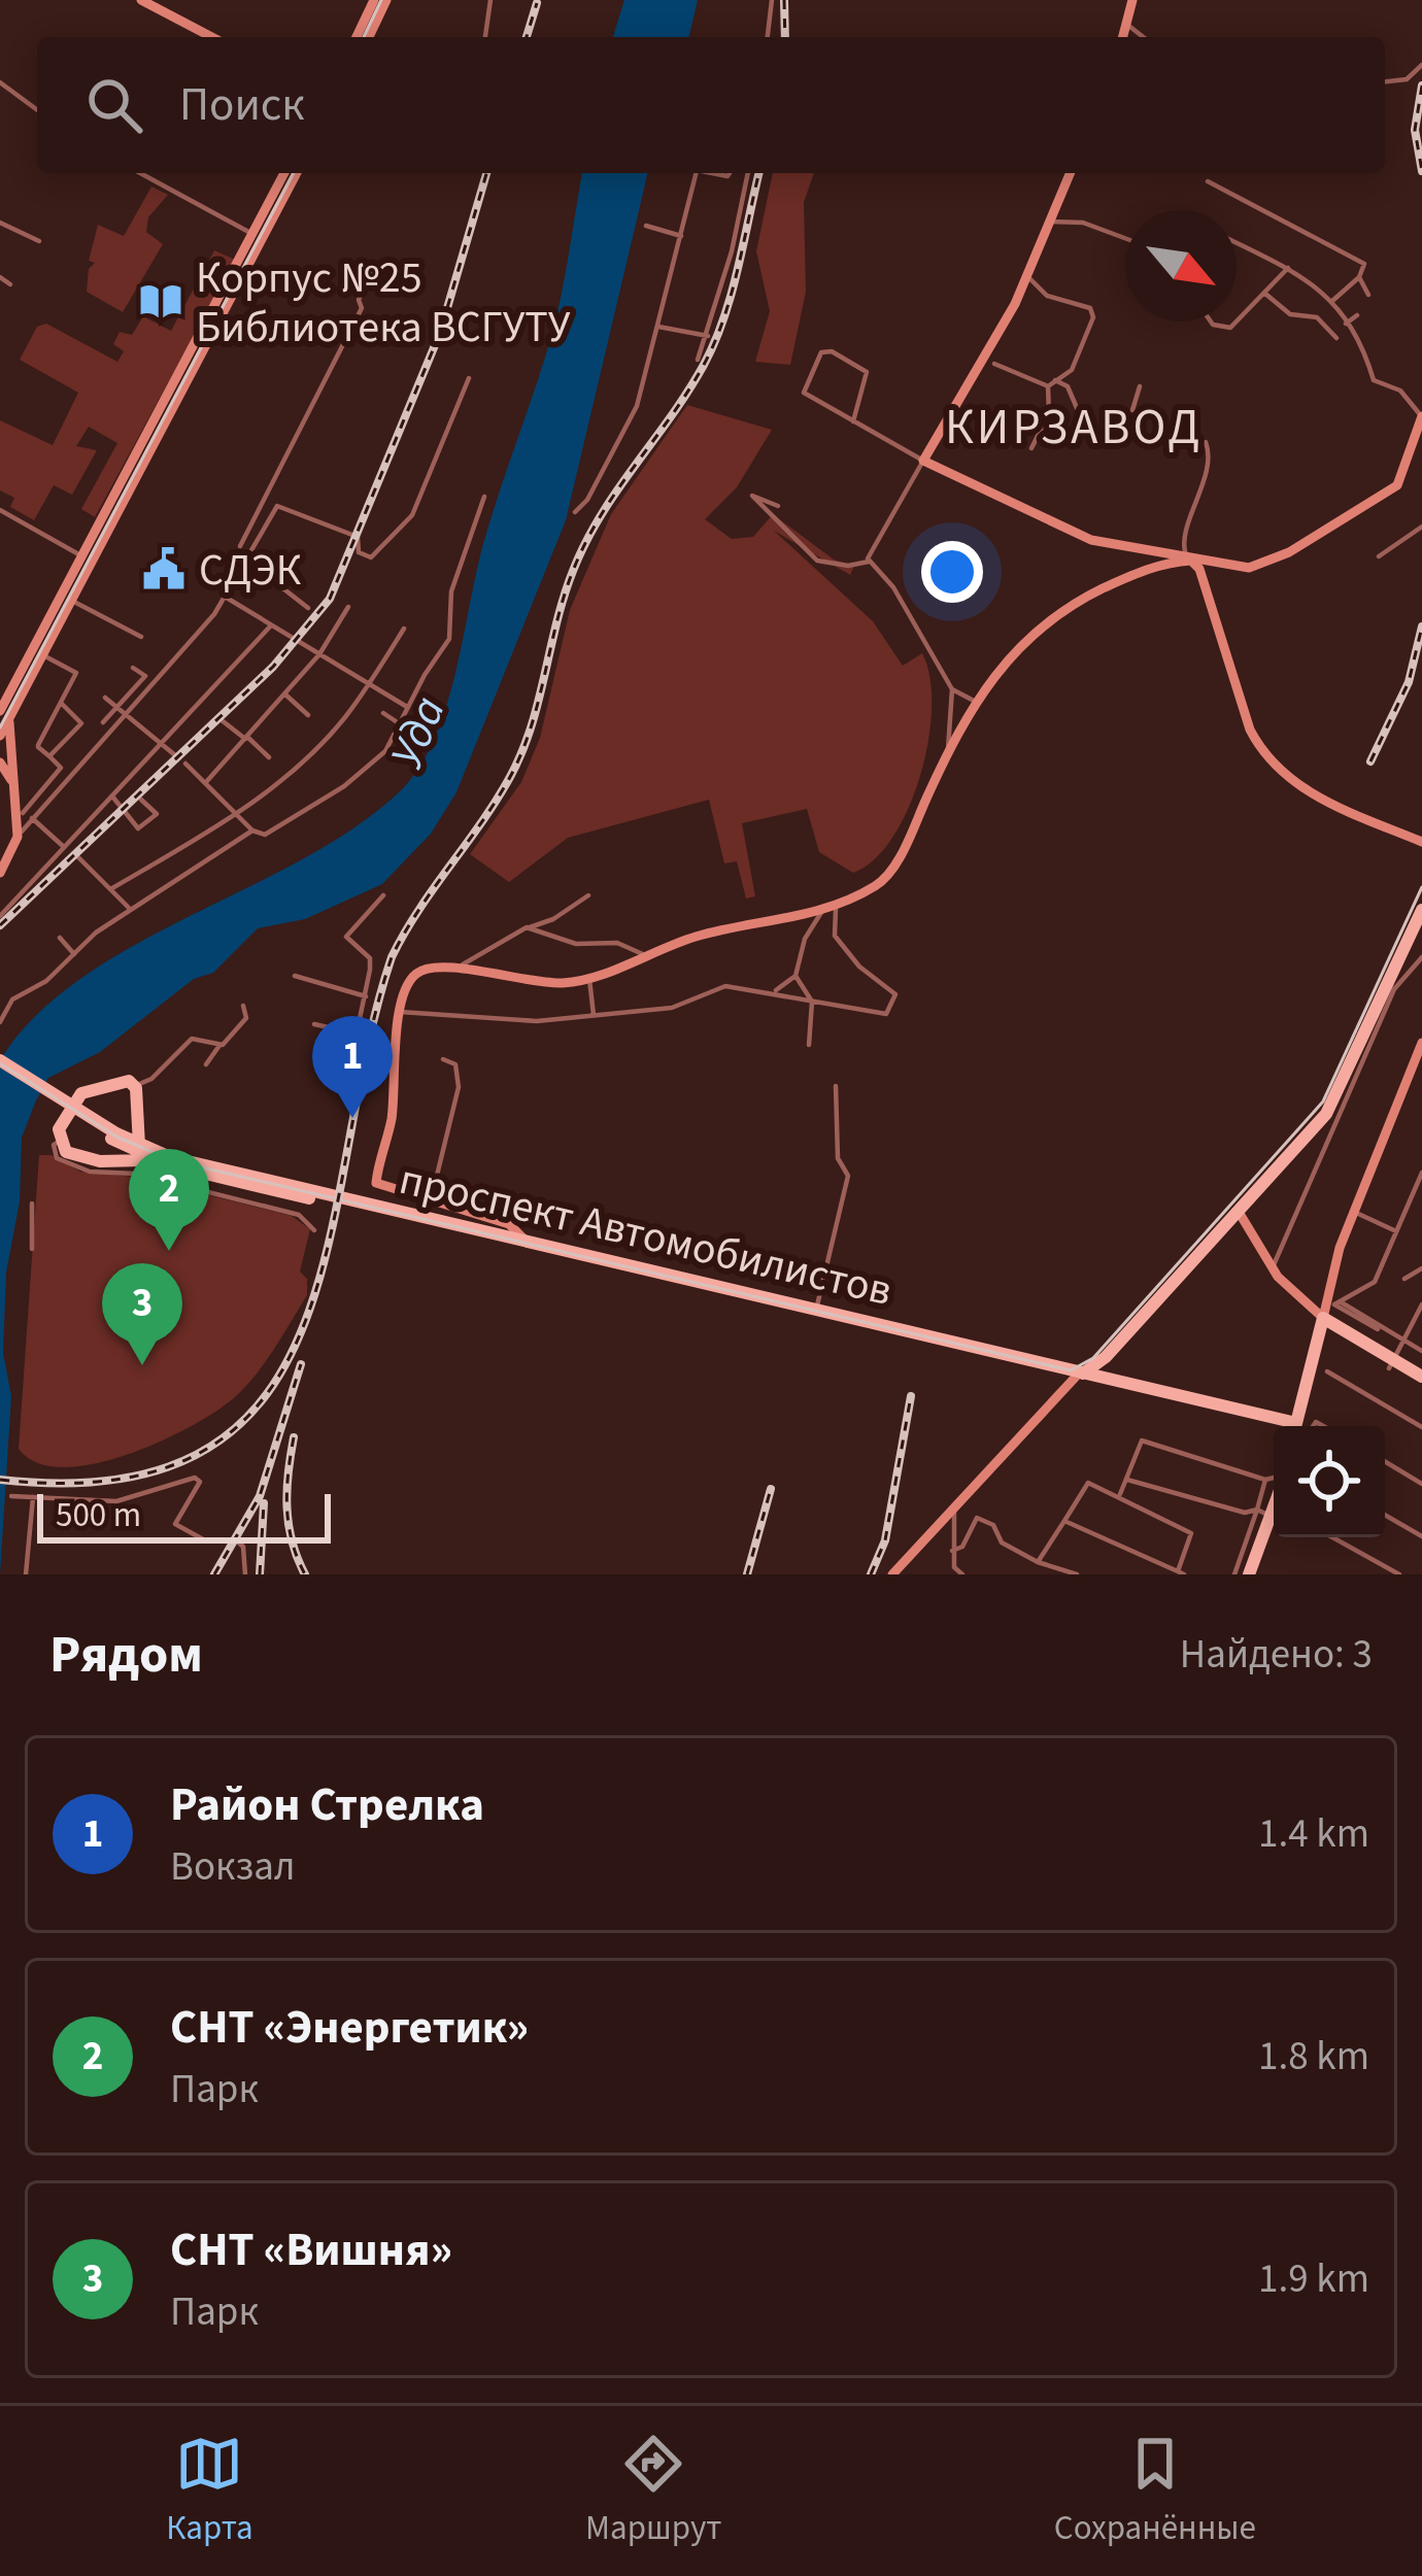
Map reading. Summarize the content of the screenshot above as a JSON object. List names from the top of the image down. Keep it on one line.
{"streets":{"main road":["проспект Автомобилистов"]},"districts":["КИРЗАВОД"],"water":["Уда"],"places":{"library":["Корпус №25 Библиотека ВСГУТУ"],"public building":["СДЭК"]},"scale_bar":"500 m","north":"bottom right","page":{"search":"Поиск","pins":["1","2","3"],"scale":"500 m","heading":["Рядом","Найдено: 3"],"list":[{"mark":"1","name":"Район Стрелка","note":"Вокзал","value":"1.4 km"},{"mark":"2","name":"СНТ «Энергетик»","note":"Парк","value":"1.8 km"},{"mark":"3","name":"СНТ «Вишня»","note":"Парк","value":"1.9 km"}],"nav":["Карта","Маршрут","Сохранённые"]}}
